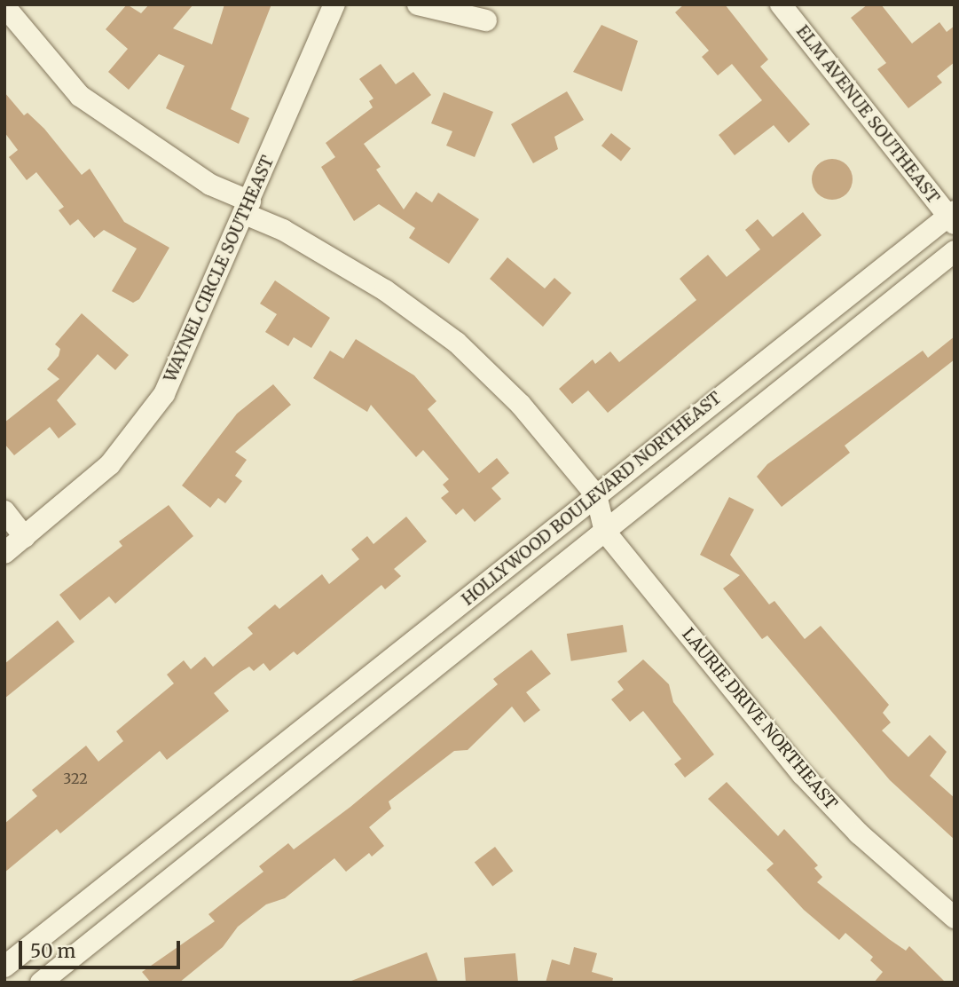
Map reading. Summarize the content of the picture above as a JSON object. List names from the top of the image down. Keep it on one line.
{"streets":{"street":["ELM AVENUE SOUTHEAST","WAYNEL CIRCLE SOUTHEAST","HOLLYWOOD BOULEVARD NORTHEAST","LAURIE DRIVE NORTHEAST"]},"crossings":[["ELM AVENUE SOUTHEAST","HOLLYWOOD BOULEVARD NORTHEAST"],["HOLLYWOOD BOULEVARD NORTHEAST","LAURIE DRIVE NORTHEAST"]],"house_numbers":["322"],"scale_bar":"50 m"}
